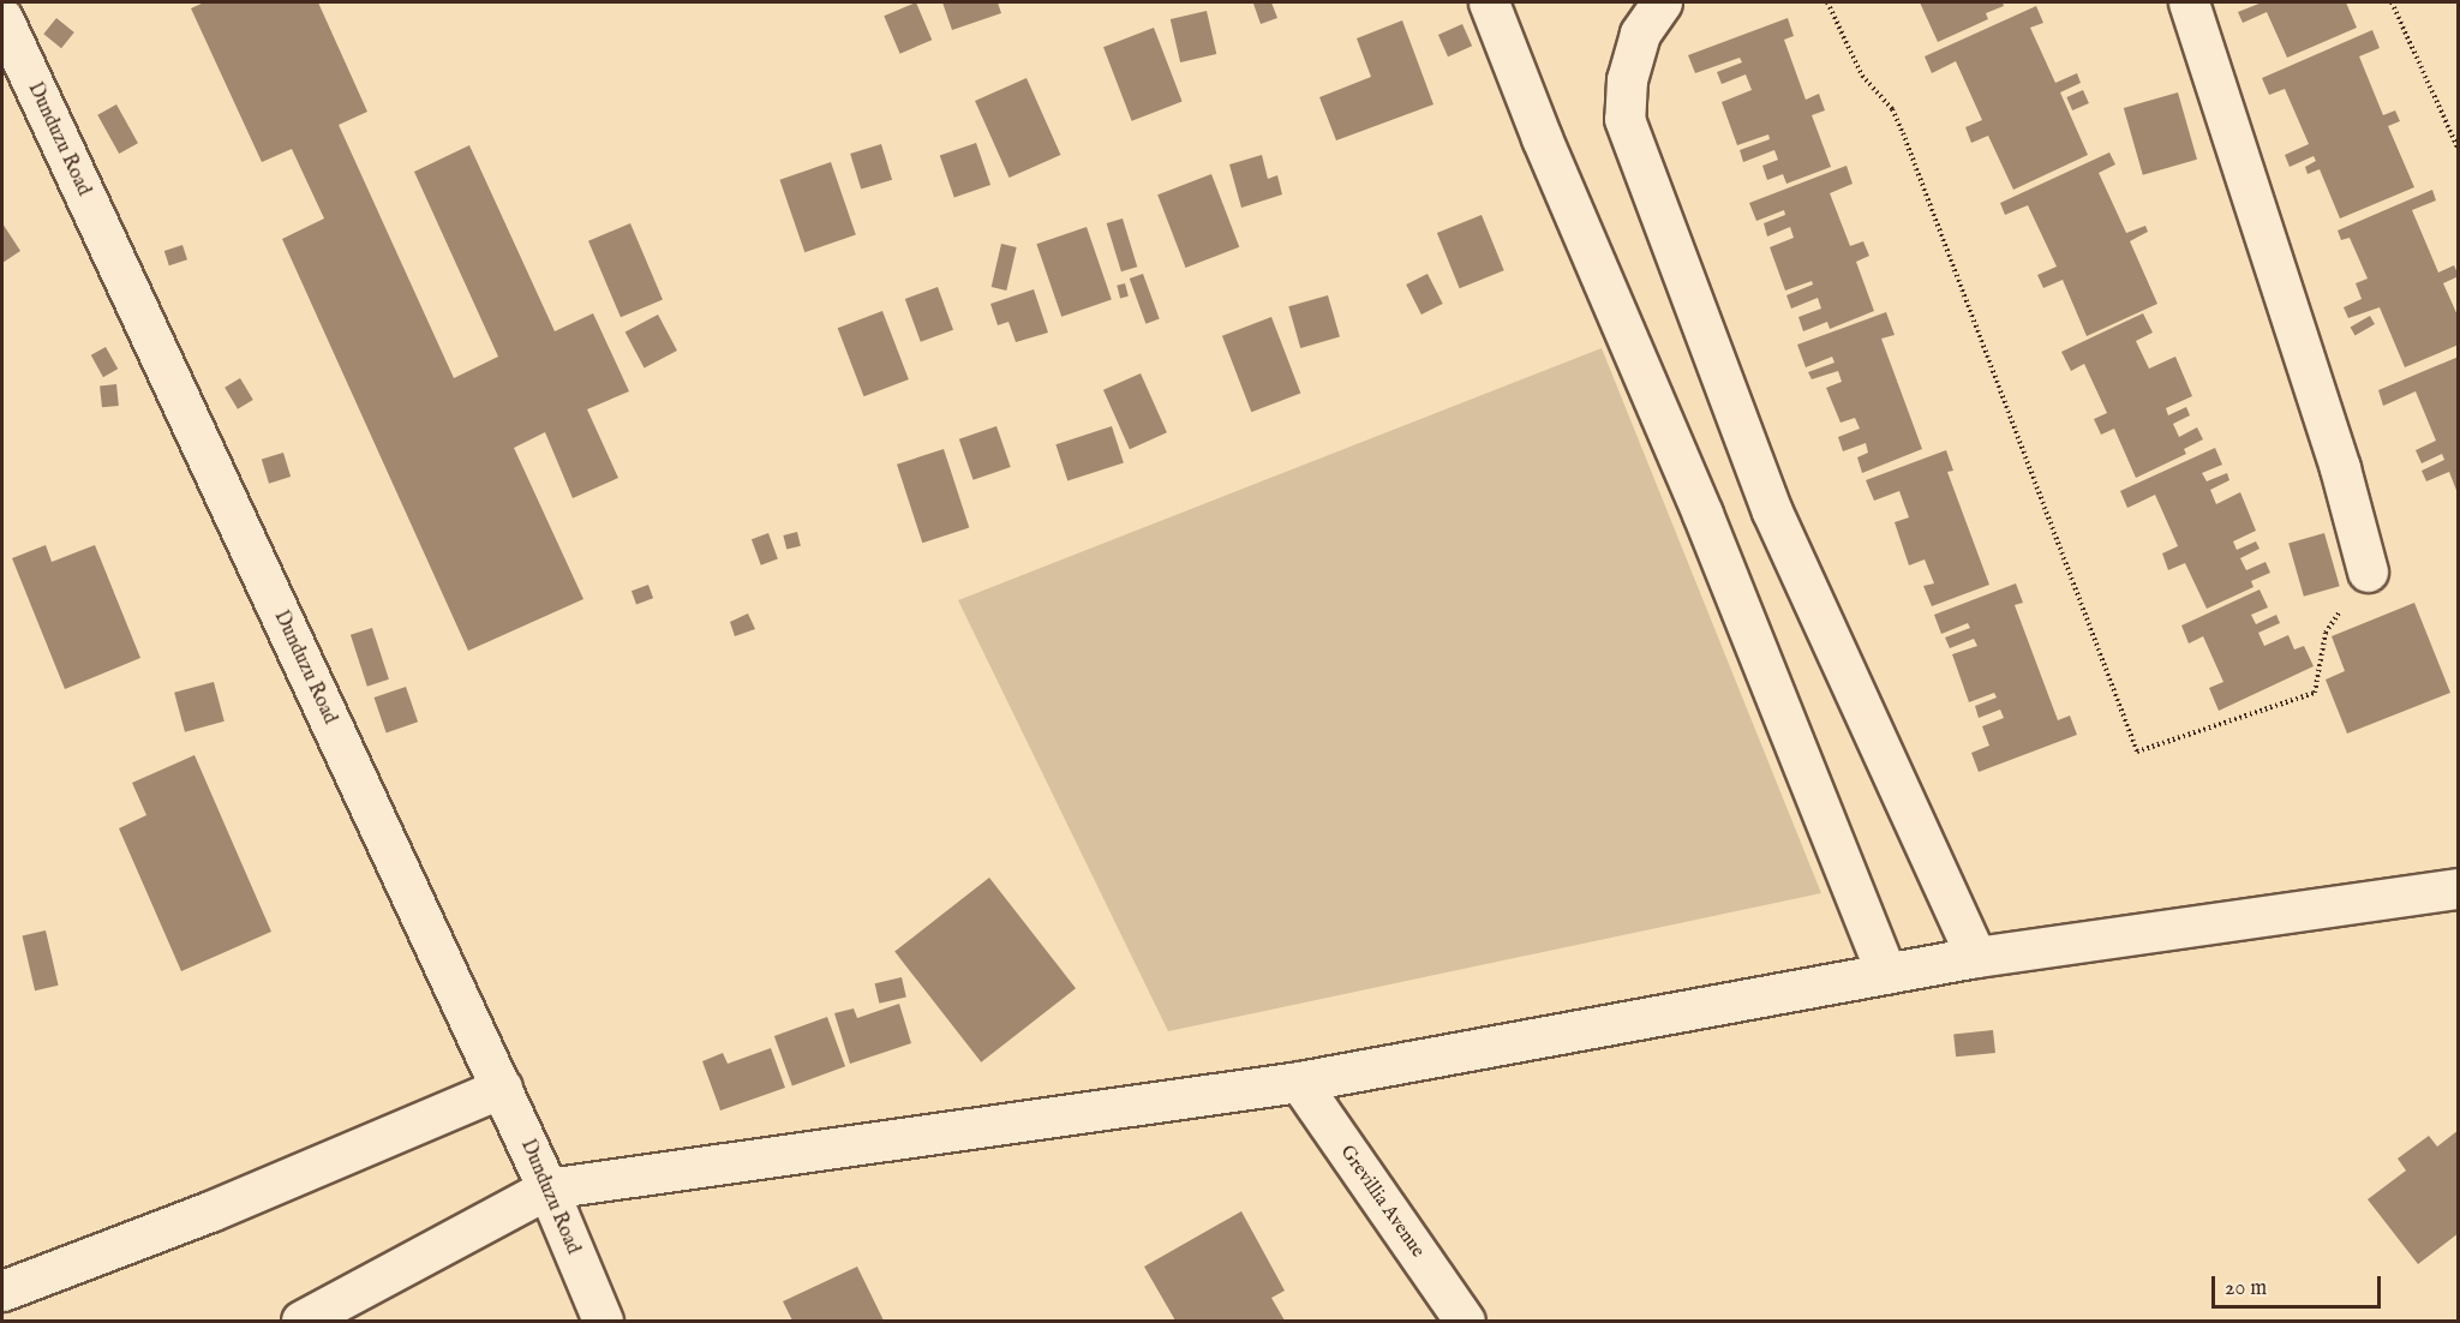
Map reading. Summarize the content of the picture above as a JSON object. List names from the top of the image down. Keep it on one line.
{"streets":{"street":["Dunduzu Road","Grevillia Avenue"]},"scale_bar":"20 m"}
